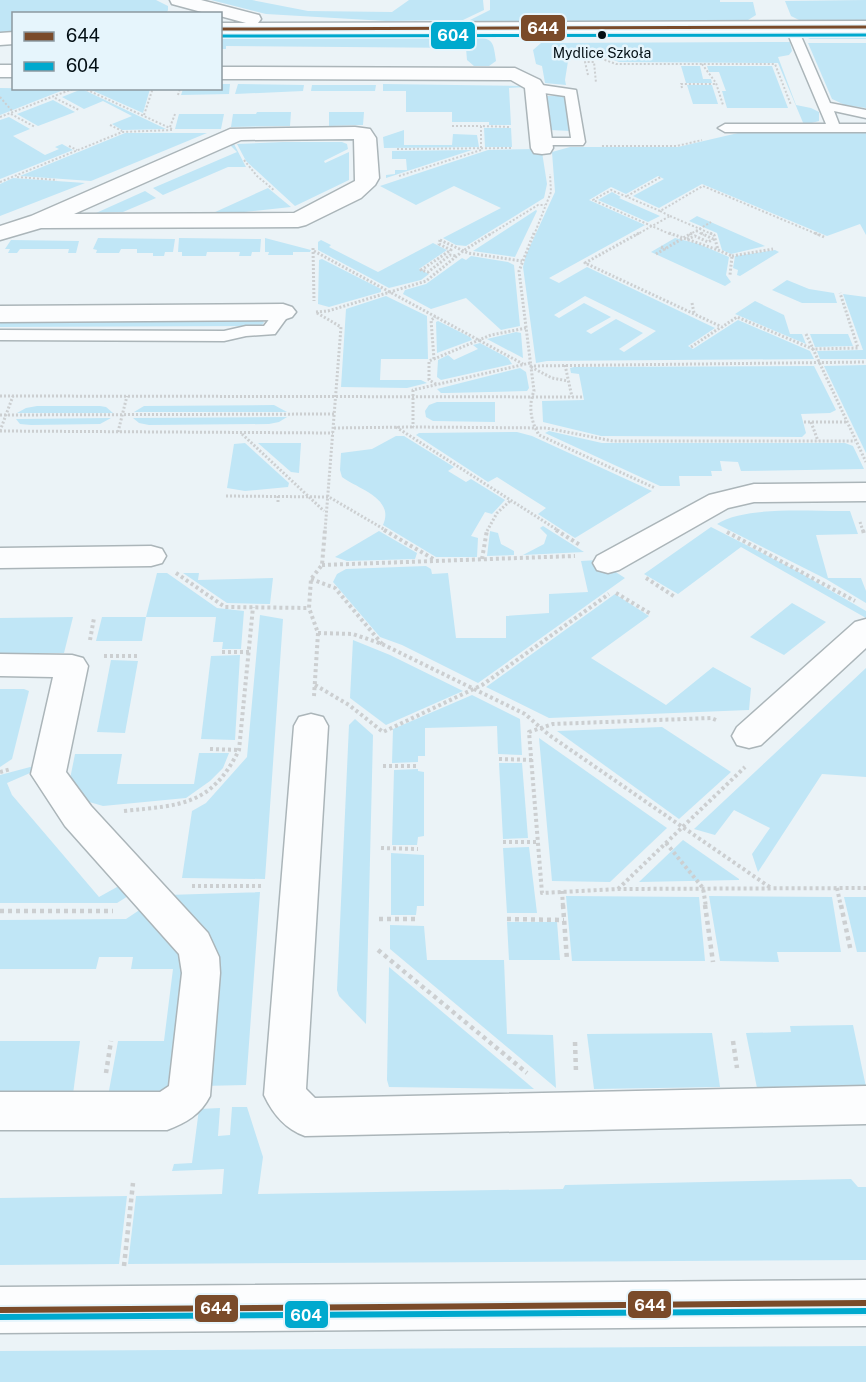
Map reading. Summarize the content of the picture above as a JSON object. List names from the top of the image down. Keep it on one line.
{"places":["Mydlice Szkoła"],"lines":["transit line 644","transit line 604"],"legend":["644","604"]}
